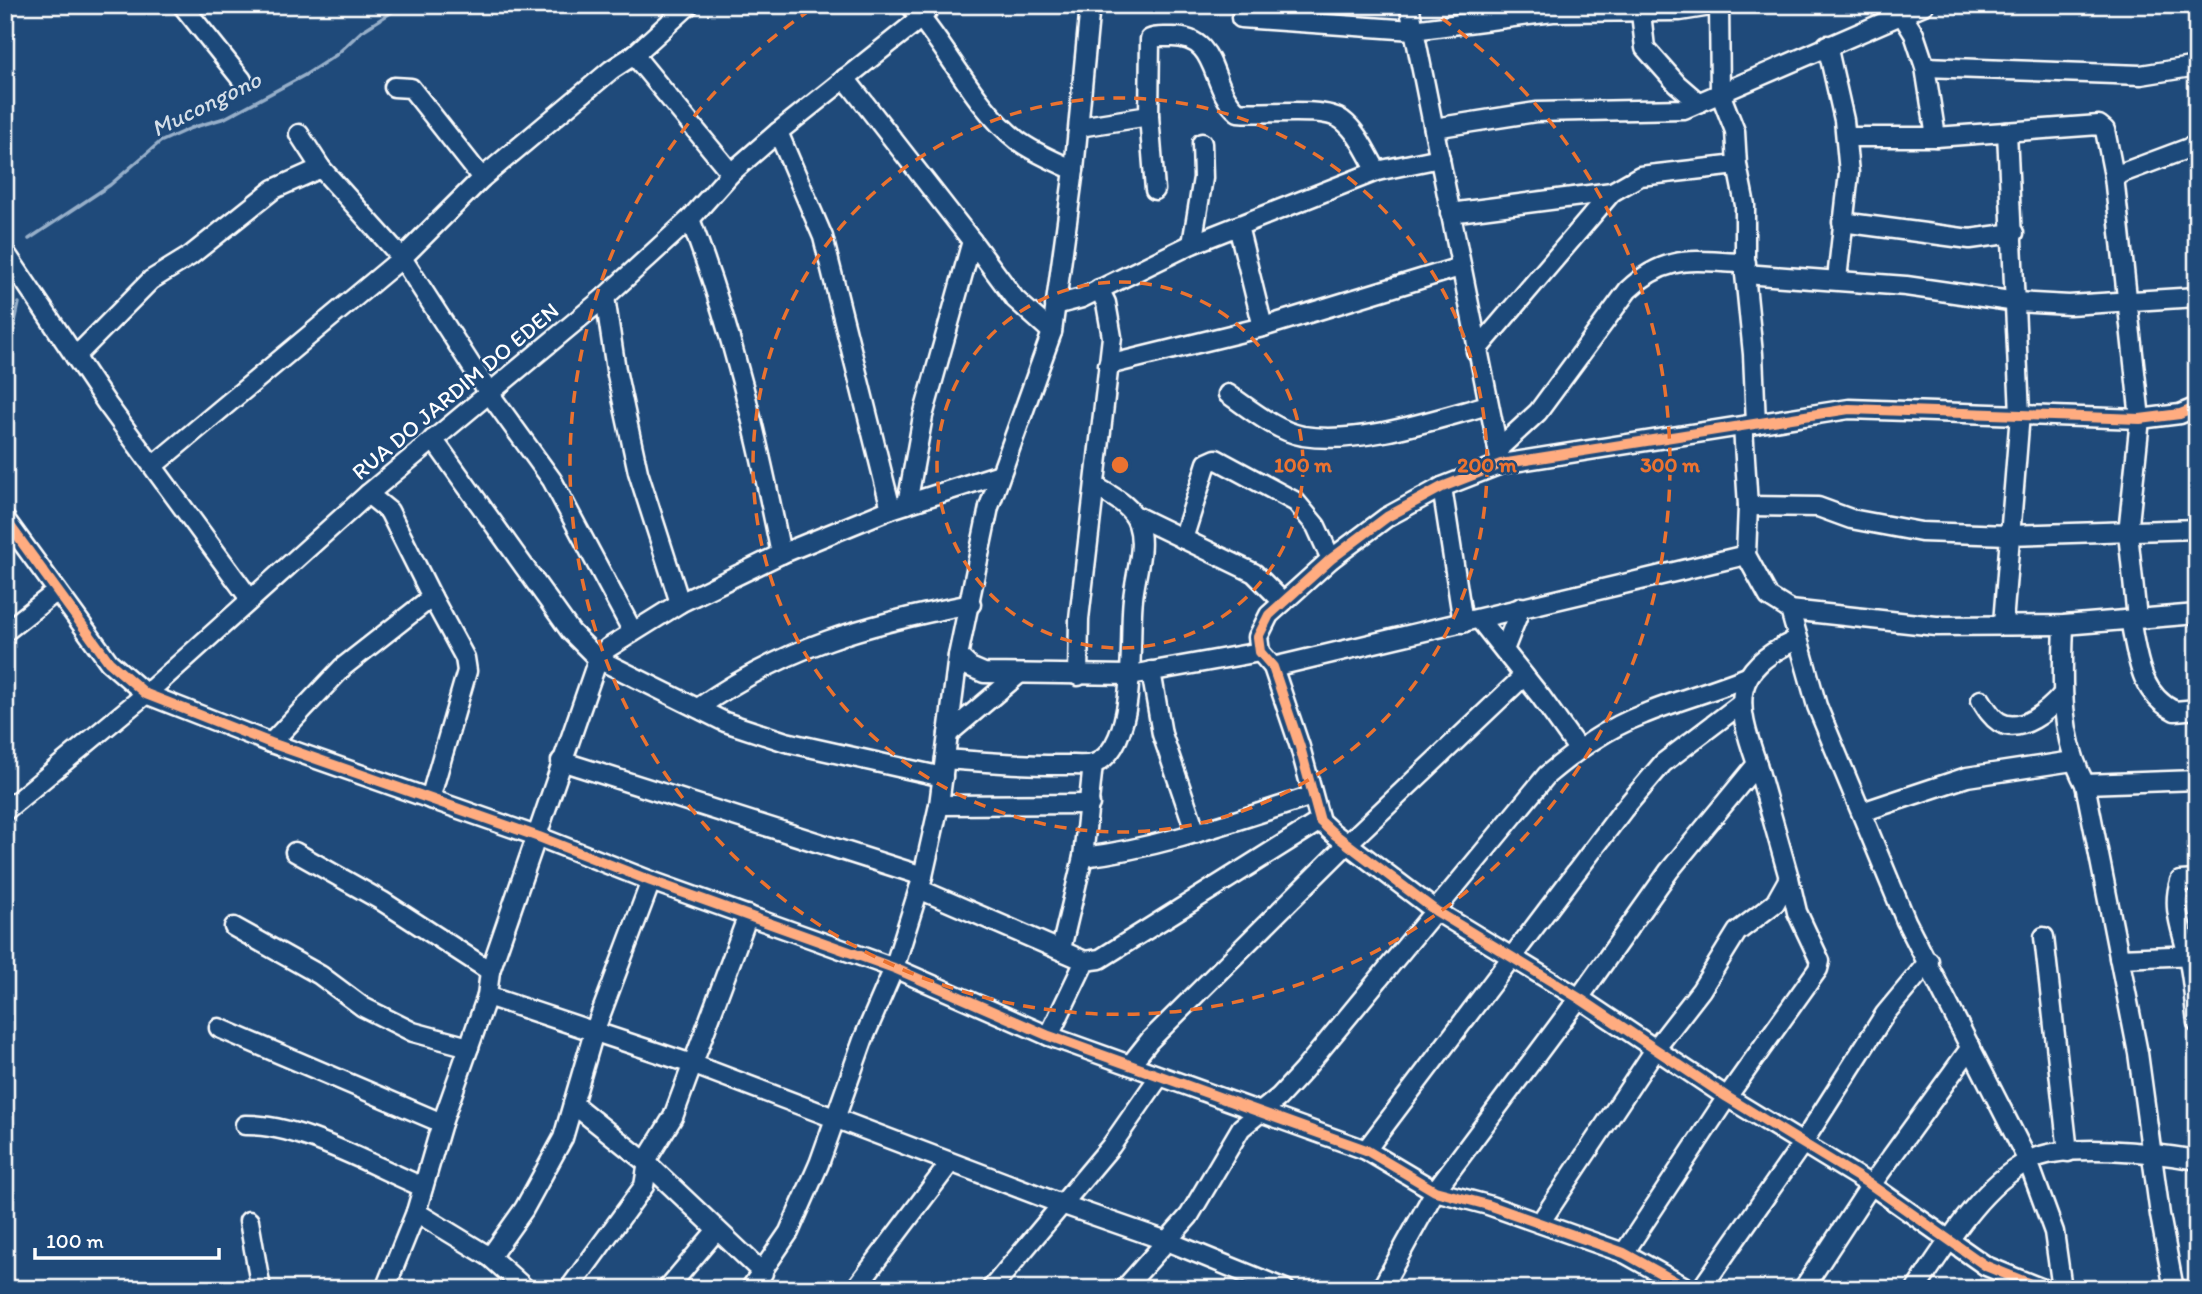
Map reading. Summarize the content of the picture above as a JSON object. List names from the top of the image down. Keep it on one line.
{"streets":{"street":["RUA DO JARDIM DO EDEN"]},"water":["Mucongono"],"scale_bar":"100 m","rings":["100 m","200 m","300 m"]}
